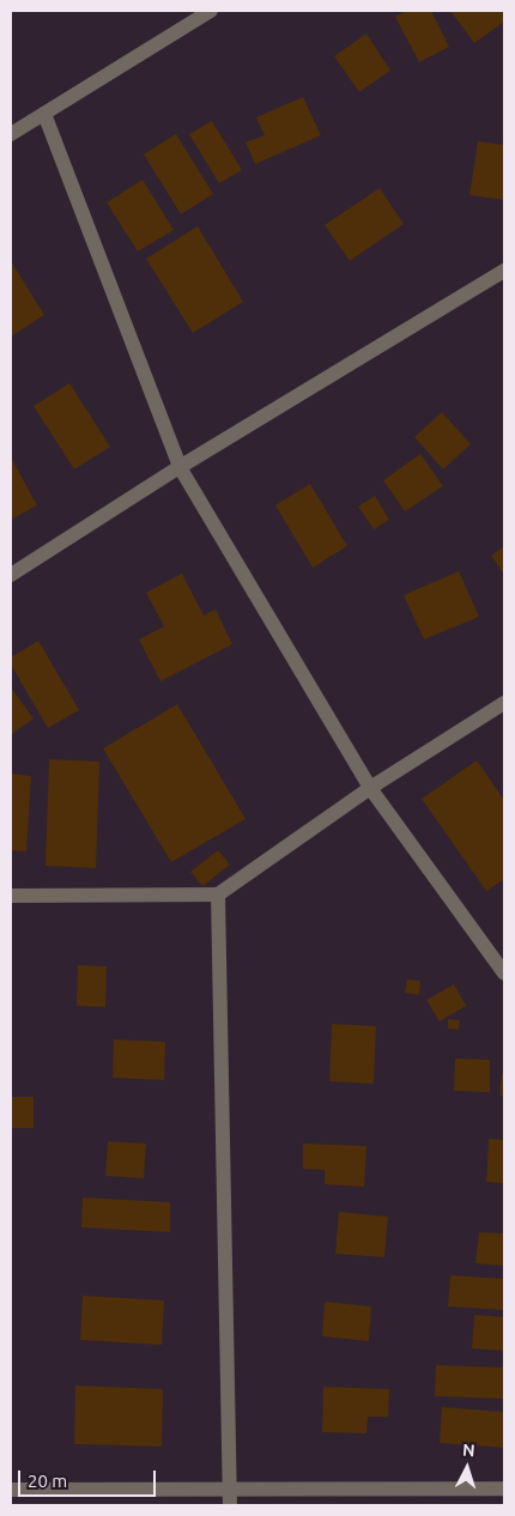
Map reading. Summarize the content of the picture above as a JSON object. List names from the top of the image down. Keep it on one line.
{"scale_bar":"20 m","north":"top"}
